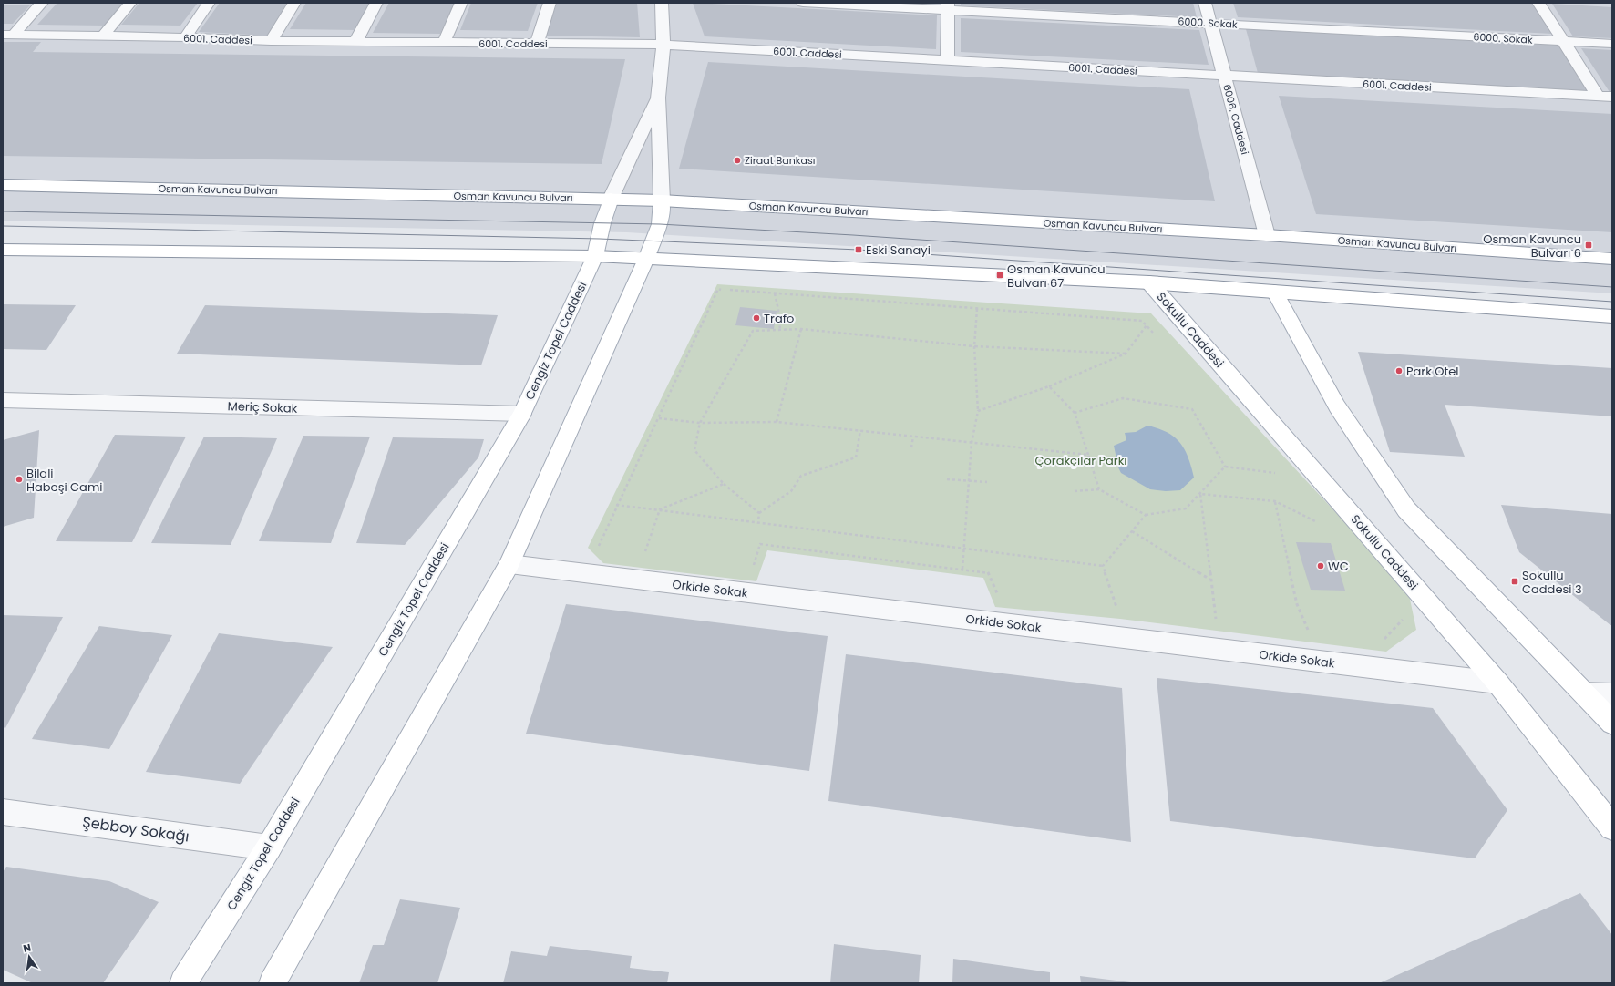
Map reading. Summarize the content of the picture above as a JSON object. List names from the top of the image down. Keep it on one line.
{"streets":{"main road":["Osman Kavuncu Bulvarı","Sokullu Caddesi","Cengiz Topel Caddesi"],"street":["6000. Sokak","6001. Caddesi","6006. Caddesi","Meriç Sokak","Orkide Sokak","Şebboy Sokağı"]},"crossings":[["6000. Sokak","6006. Caddesi"],["6001. Caddesi","6006. Caddesi"],["6006. Caddesi","Osman Kavuncu Bulvarı"],["Osman Kavuncu Bulvarı","Cengiz Topel Caddesi"],["Sokullu Caddesi","Orkide Sokak"],["Cengiz Topel Caddesi","Meriç Sokak"],["Cengiz Topel Caddesi","Şebboy Sokağı"]],"parks":["Çorakçılar Parkı"],"places":{"other":["Ziraat Bankası","Trafo","Park Otel","Bilali Habeşi Cami","WC"],"transit":["Osman Kavuncu Bulvarı 6","Eski Sanayi","Osman Kavuncu Bulvarı 67","Sokullu Caddesi 3"]},"north":"top"}
